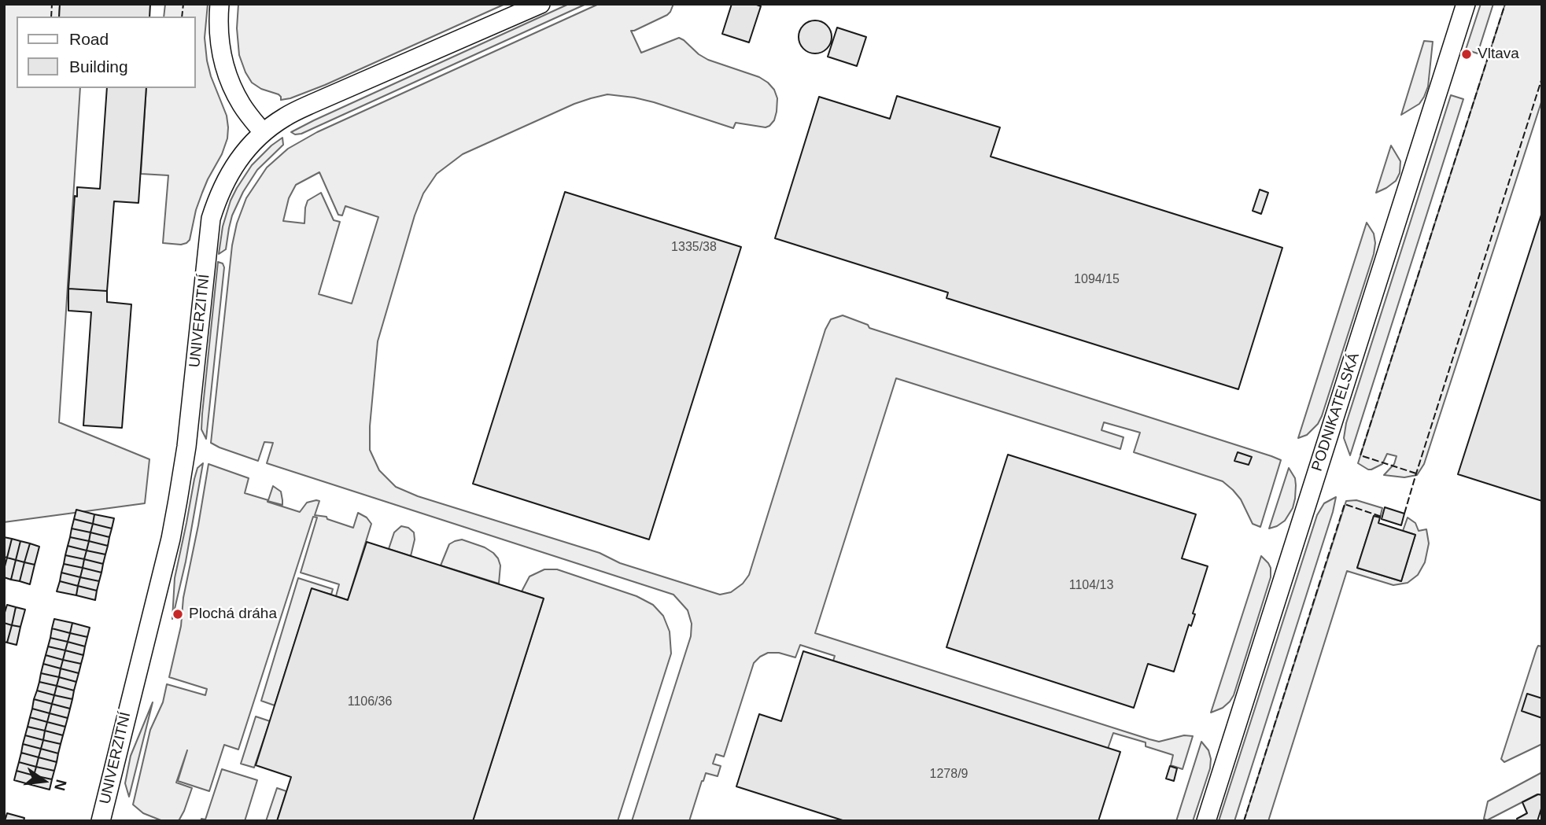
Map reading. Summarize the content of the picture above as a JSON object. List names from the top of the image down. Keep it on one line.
{"streets":{"street":["UNIVERZITNÍ","PODNIKATELSKÁ"]},"places":["Vltava","Plochá dráha"],"house_numbers":["1335/38","1094/15","1104/13","1106/36","1278/9"],"legend":["Road","Building"],"north":"right"}
